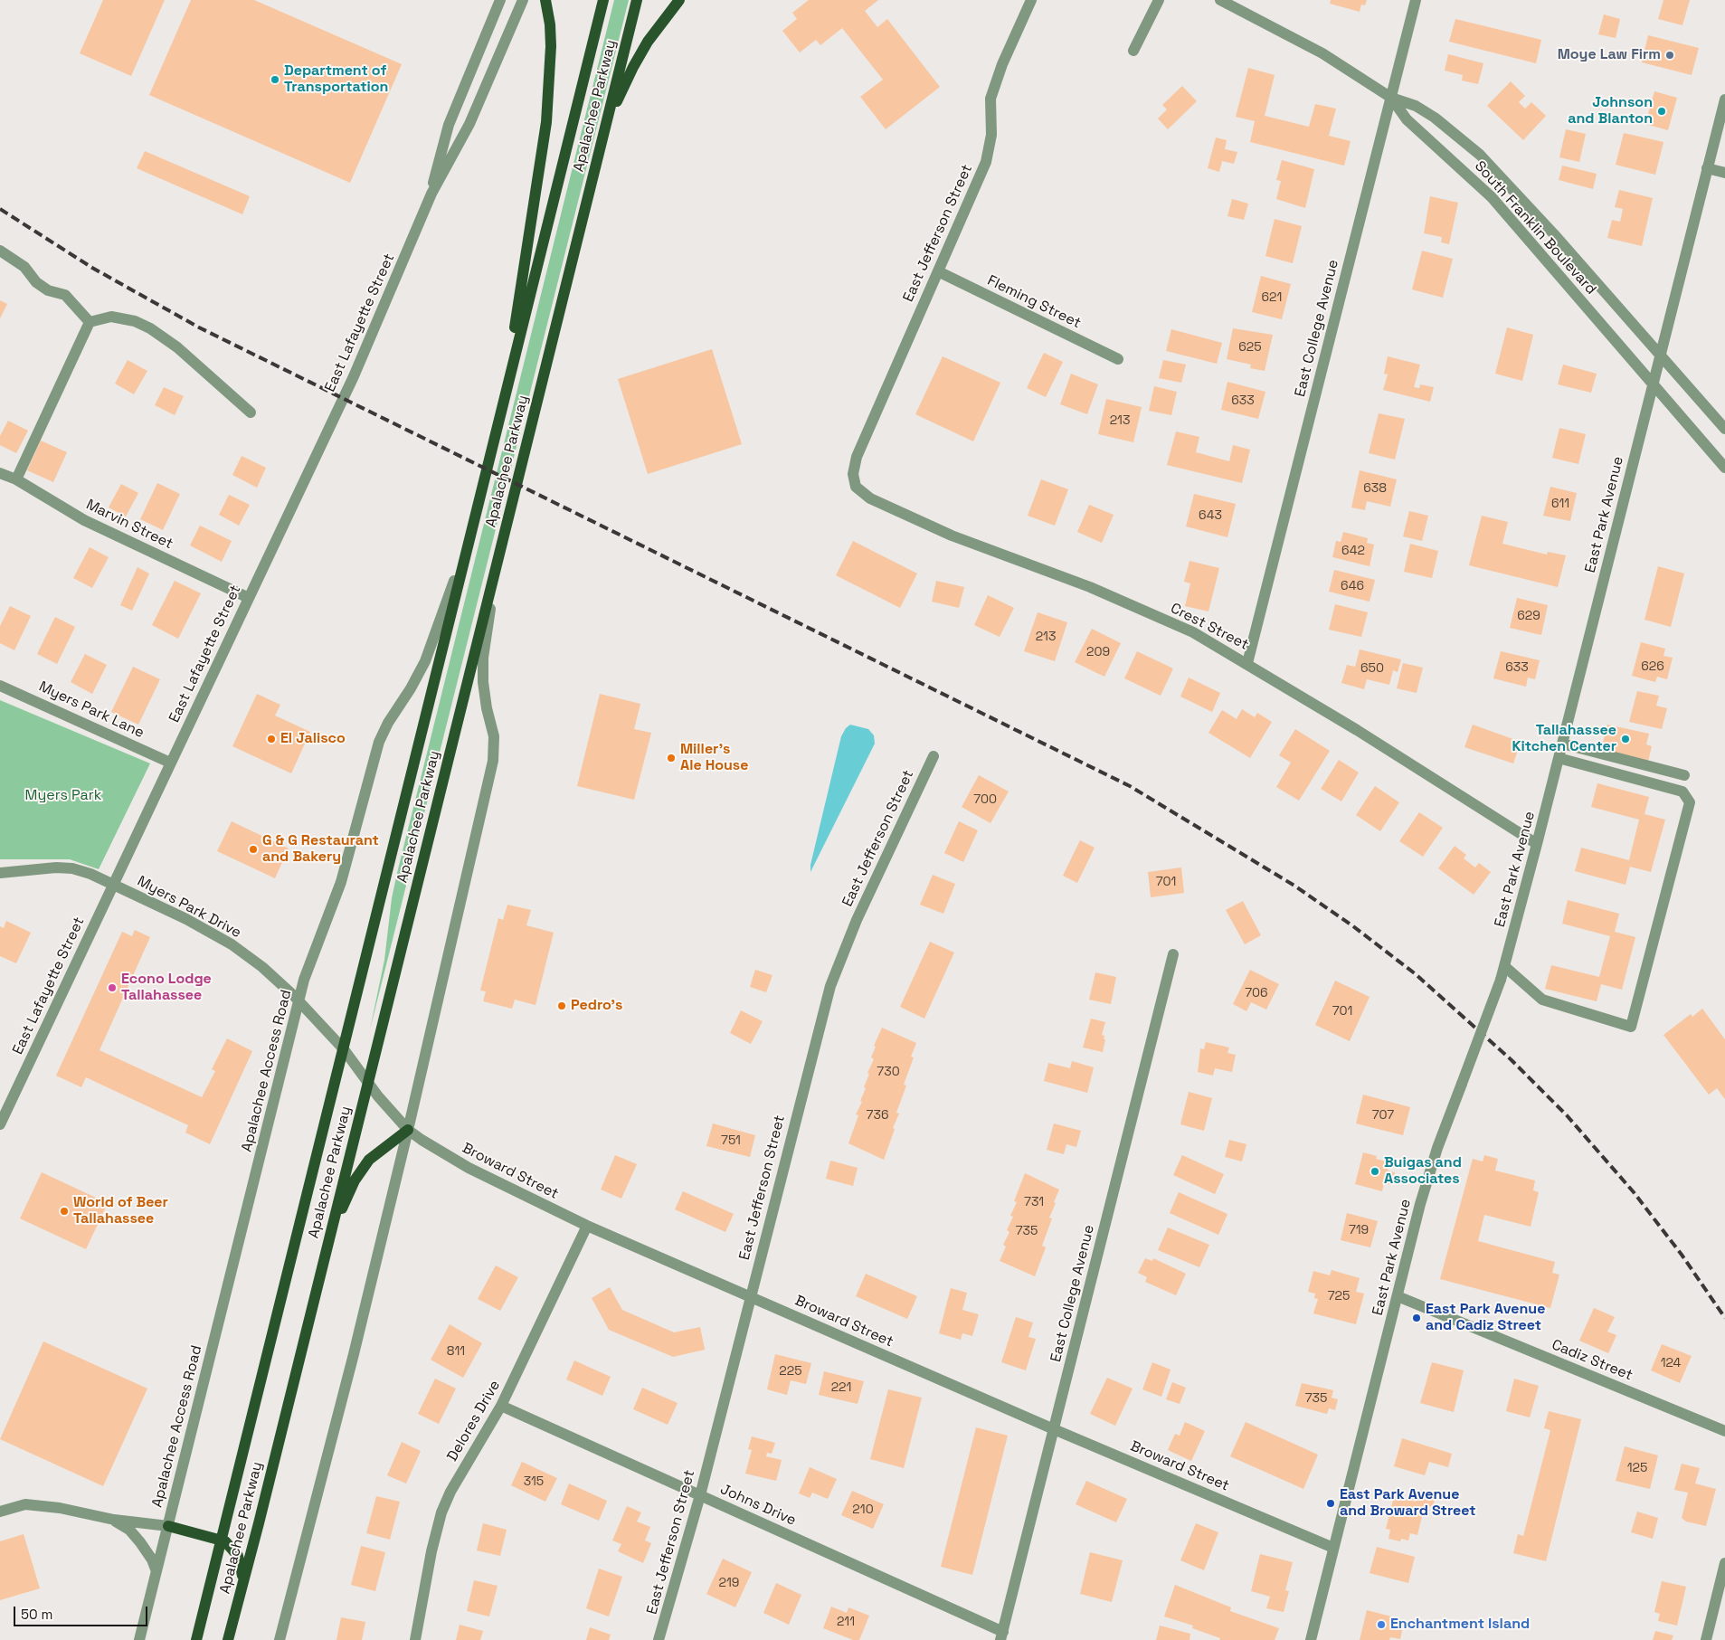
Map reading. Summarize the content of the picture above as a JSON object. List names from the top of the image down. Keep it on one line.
{"streets":{"main road":["Apalachee Parkway"],"street":["South Franklin Boulevard","East Jefferson Street","Fleming Street","East Lafayette Street","East College Avenue","East Park Avenue","Marvin Street","Crest Street","Myers Park Lane","Myers Park Drive","Apalachee Access Road","Broward Street","Cadiz Street","Delores Drive","Johns Drive"]},"crossings":[["Apalachee Parkway","Myers Park Drive"],["Apalachee Parkway","Apalachee Access Road"],["Apalachee Parkway","Broward Street"],["South Franklin Boulevard","East College Avenue"],["South Franklin Boulevard","East Park Avenue"],["East Jefferson Street","Fleming Street"],["East Jefferson Street","Crest Street"],["East Jefferson Street","Broward Street"],["East Jefferson Street","Johns Drive"],["East Lafayette Street","Marvin Street"],["East Lafayette Street","Myers Park Lane"],["East Lafayette Street","Myers Park Drive"],["East College Avenue","Crest Street"],["East College Avenue","Broward Street"],["East College Avenue","Johns Drive"],["East Park Avenue","Crest Street"],["East Park Avenue","Broward Street"],["East Park Avenue","Cadiz Street"],["Myers Park Drive","Apalachee Access Road"],["Myers Park Drive","Broward Street"],["Broward Street","Delores Drive"],["Delores Drive","Johns Drive"]],"parks":["Myers Park"],"places":["Moye Law Firm","Department of Transportation","Johnson and Blanton","El Jalisco","Tallahassee Kitchen Center","Miller's Ale House","G & G Restaurant and Bakery","Econo Lodge Tallahassee","Pedro's","Buigas and Associates","World of Beer Tallahassee","East Park Avenue and Cadiz Street","East Park Avenue and Broward Street","Enchantment Island"],"house_numbers":["621","625","633","213","638","611","643","642","646","629","213","209","626","633","650","700","701","706","701","730","736","707","751","731","719","735","725","811","124","225","221","735","125","315","210","219","211"],"scale_bar":"50 m"}
